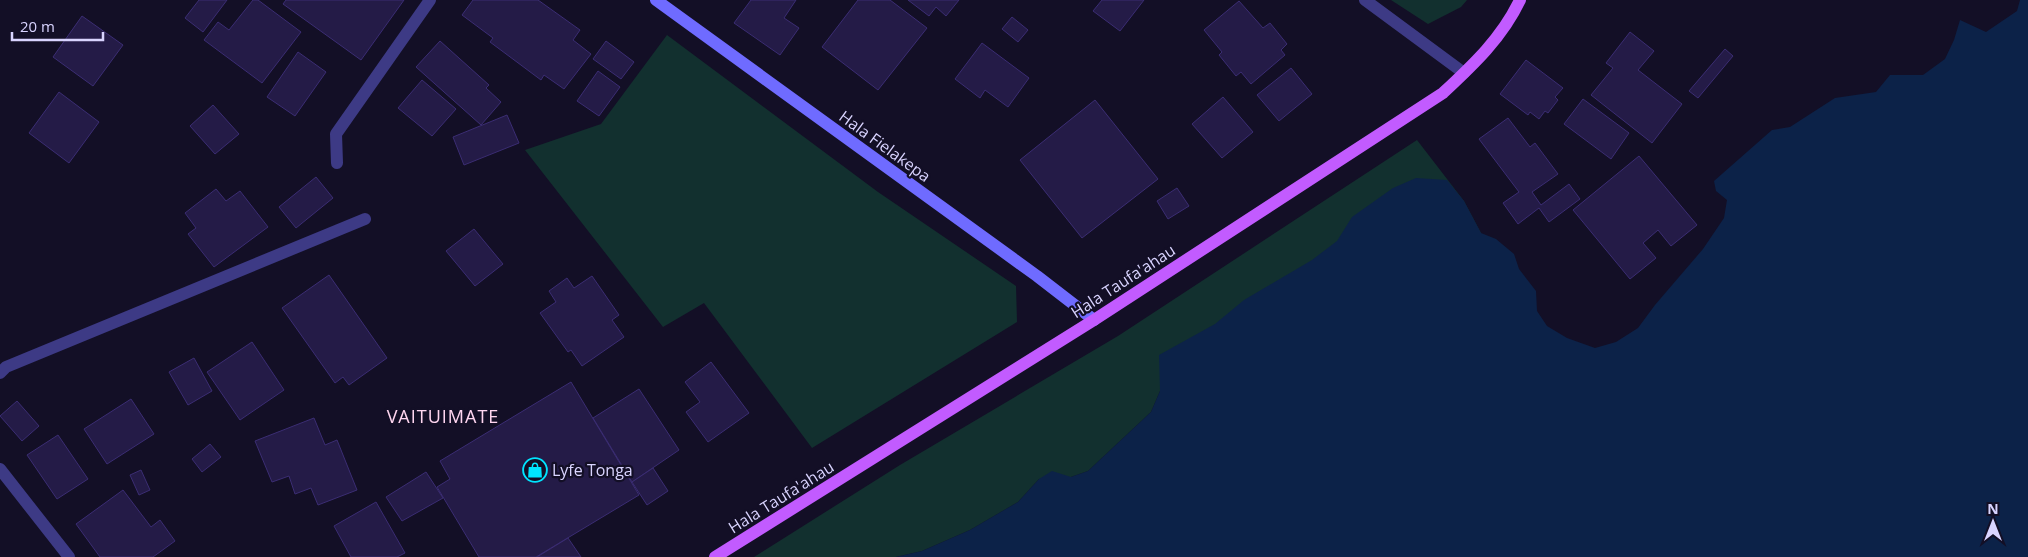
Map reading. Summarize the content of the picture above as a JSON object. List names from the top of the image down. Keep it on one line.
{"streets":{"main road":["Hala Taufa'ahau"],"street":["Hala Fielakepa"]},"crossings":[["Hala Fielakepa","Hala Taufa'ahau"]],"districts":["VAITUIMATE"],"places":{"shop":["Lyfe Tonga"]},"scale_bar":"20 m","north":"top"}
